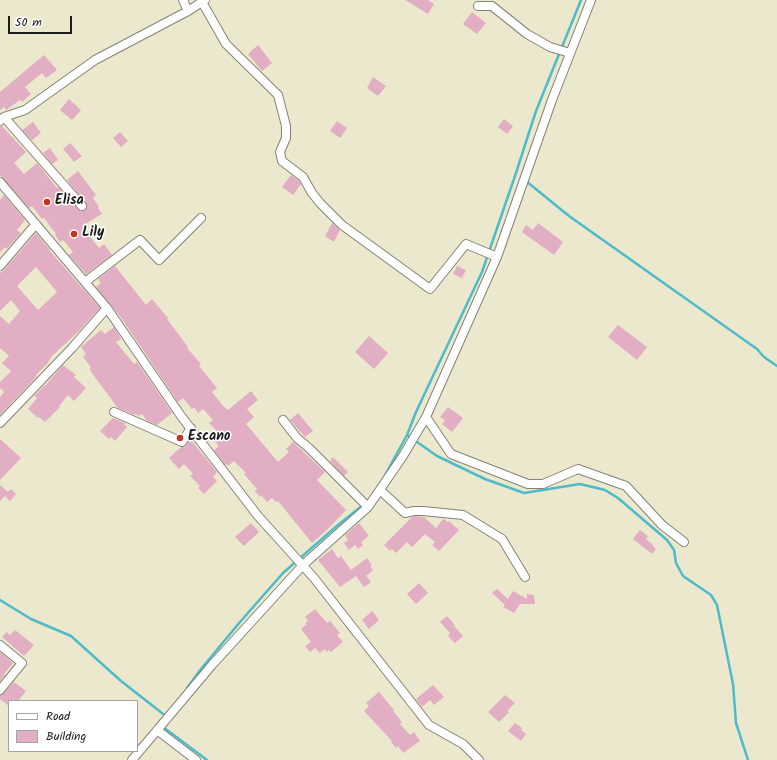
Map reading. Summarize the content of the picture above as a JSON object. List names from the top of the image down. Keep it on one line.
{"places":["Elisa","Lily","Escano"],"legend":["Road","Building"],"scale_bar":"50 m"}
